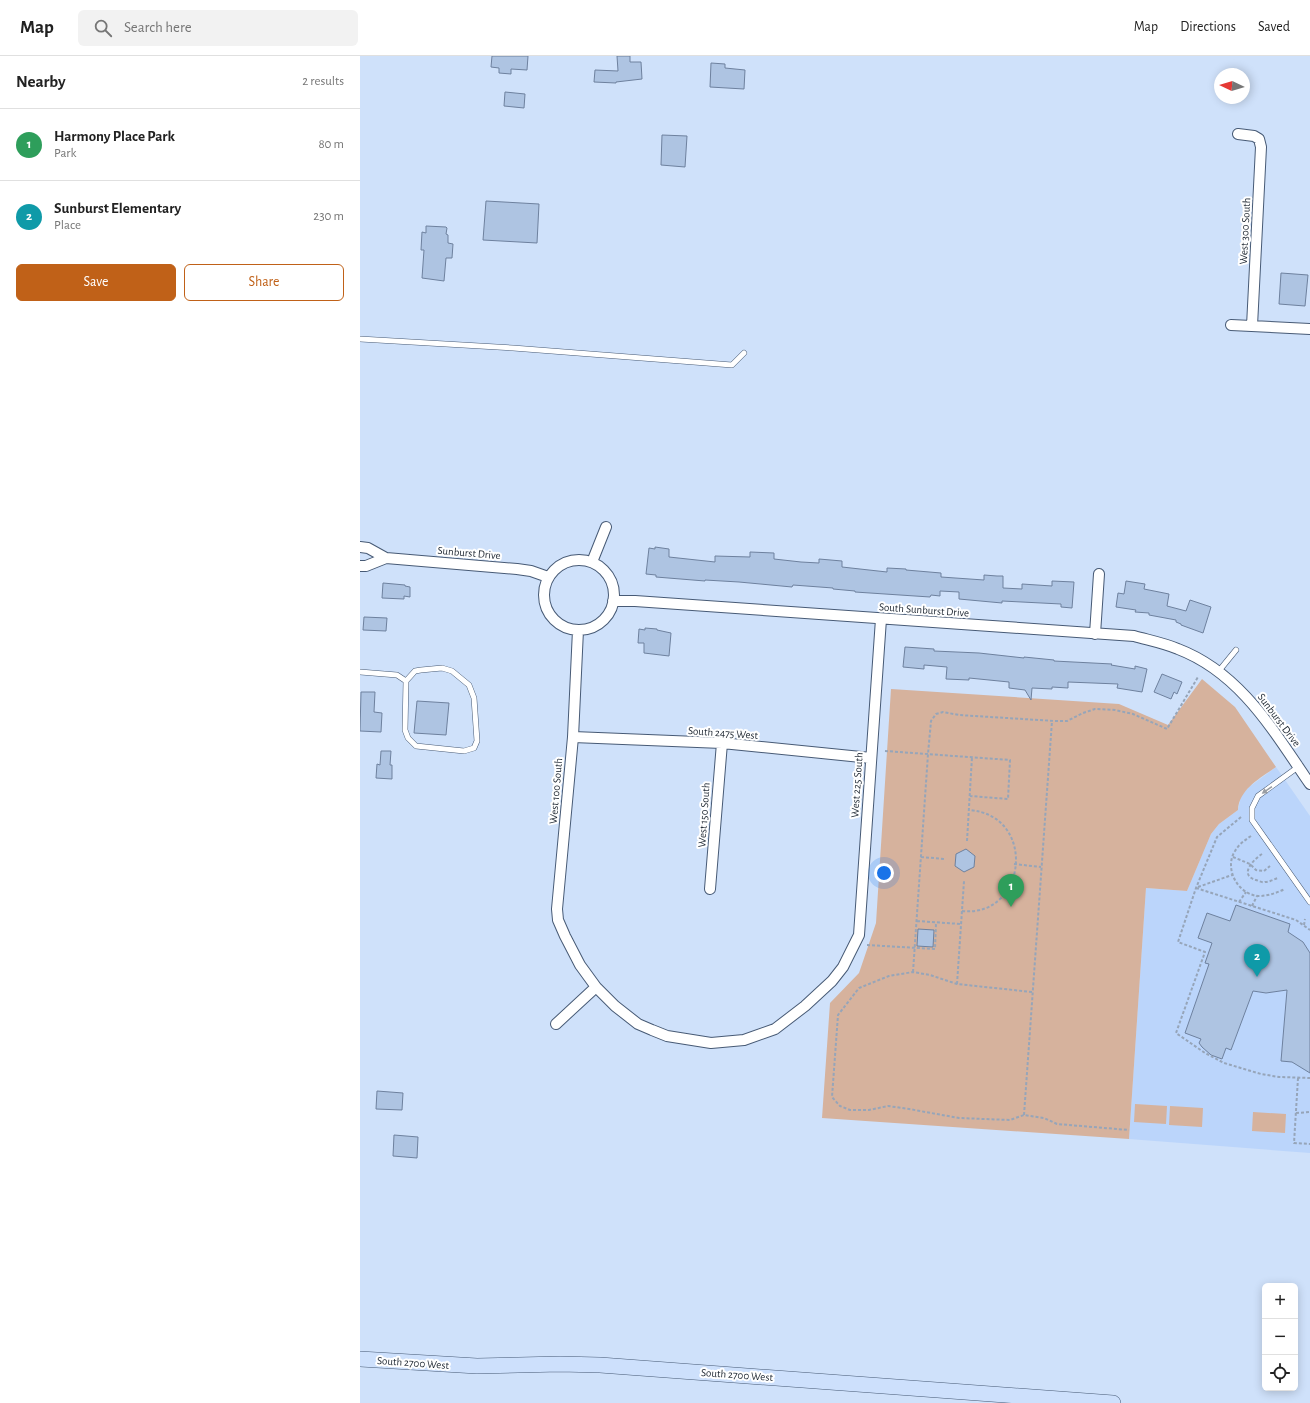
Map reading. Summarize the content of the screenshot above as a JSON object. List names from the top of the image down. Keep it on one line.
{"streets":{"main road":["South 2700 West"],"street":["West 300 South","Sunburst Drive","South Sunburst Drive","South 2475 West","West 225 South","West 100 South","West 150 South"]},"crossings":[["Sunburst Drive","South Sunburst Drive"],["Sunburst Drive","West 100 South"],["South Sunburst Drive","West 225 South"],["South Sunburst Drive","West 100 South"],["South 2475 West","West 225 South"],["South 2475 West","West 100 South"],["South 2475 West","West 150 South"],["West 225 South","West 100 South"]],"north":"left","page":{"header":"Map","search":"Search here","nav":["Map","Directions","Saved"],"heading":["Nearby","2 results"],"list":[{"mark":"1","name":"Harmony Place Park","note":"Park","value":"80 m"},{"mark":"2","name":"Sunburst Elementary","note":"Place","value":"230 m"}],"buttons":["Save","Share"],"pins":["1","2"],"map_buttons":["+","−"]}}
